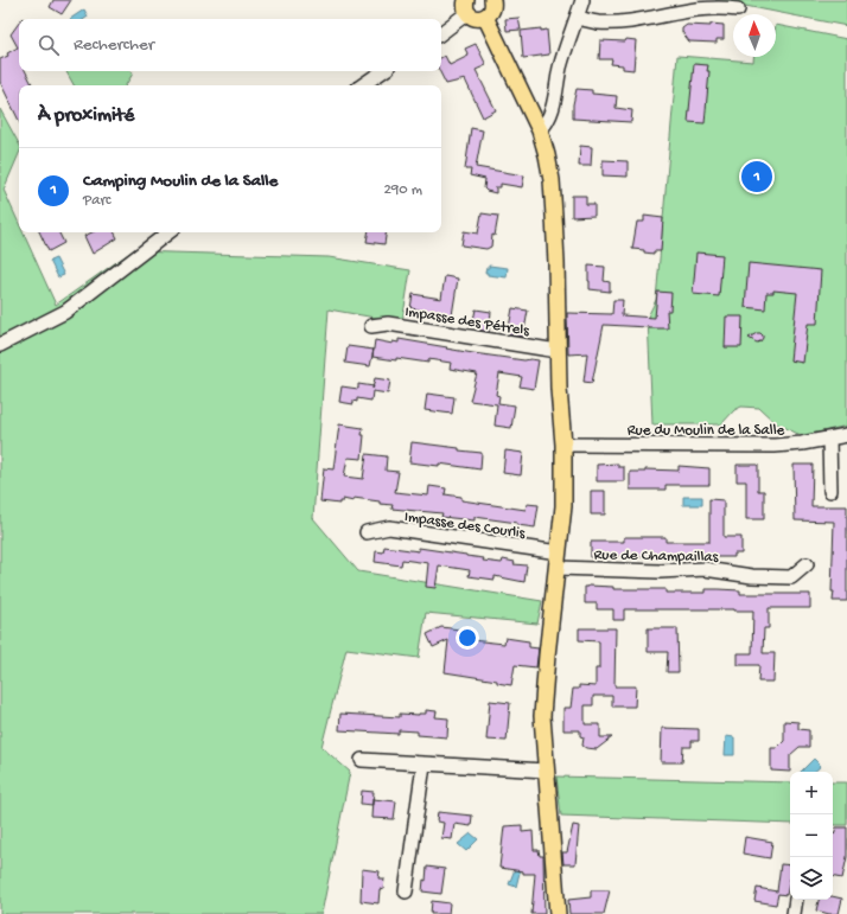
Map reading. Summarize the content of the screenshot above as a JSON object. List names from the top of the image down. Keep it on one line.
{"streets":{"street":["Impasse des Pétrels","Rue du Moulin de la Salle","Impasse des Courlis","Rue de Champaillas"]},"crossings":[["Impasse des Courlis","Rue de Champaillas"]],"north":"top","page":{"search":"Rechercher","heading":"À proximité","list":[{"mark":"1","name":"Camping Moulin de la Salle","note":"Parc","value":"290 m"}],"pins":"1","map_buttons":["+","−"]}}
